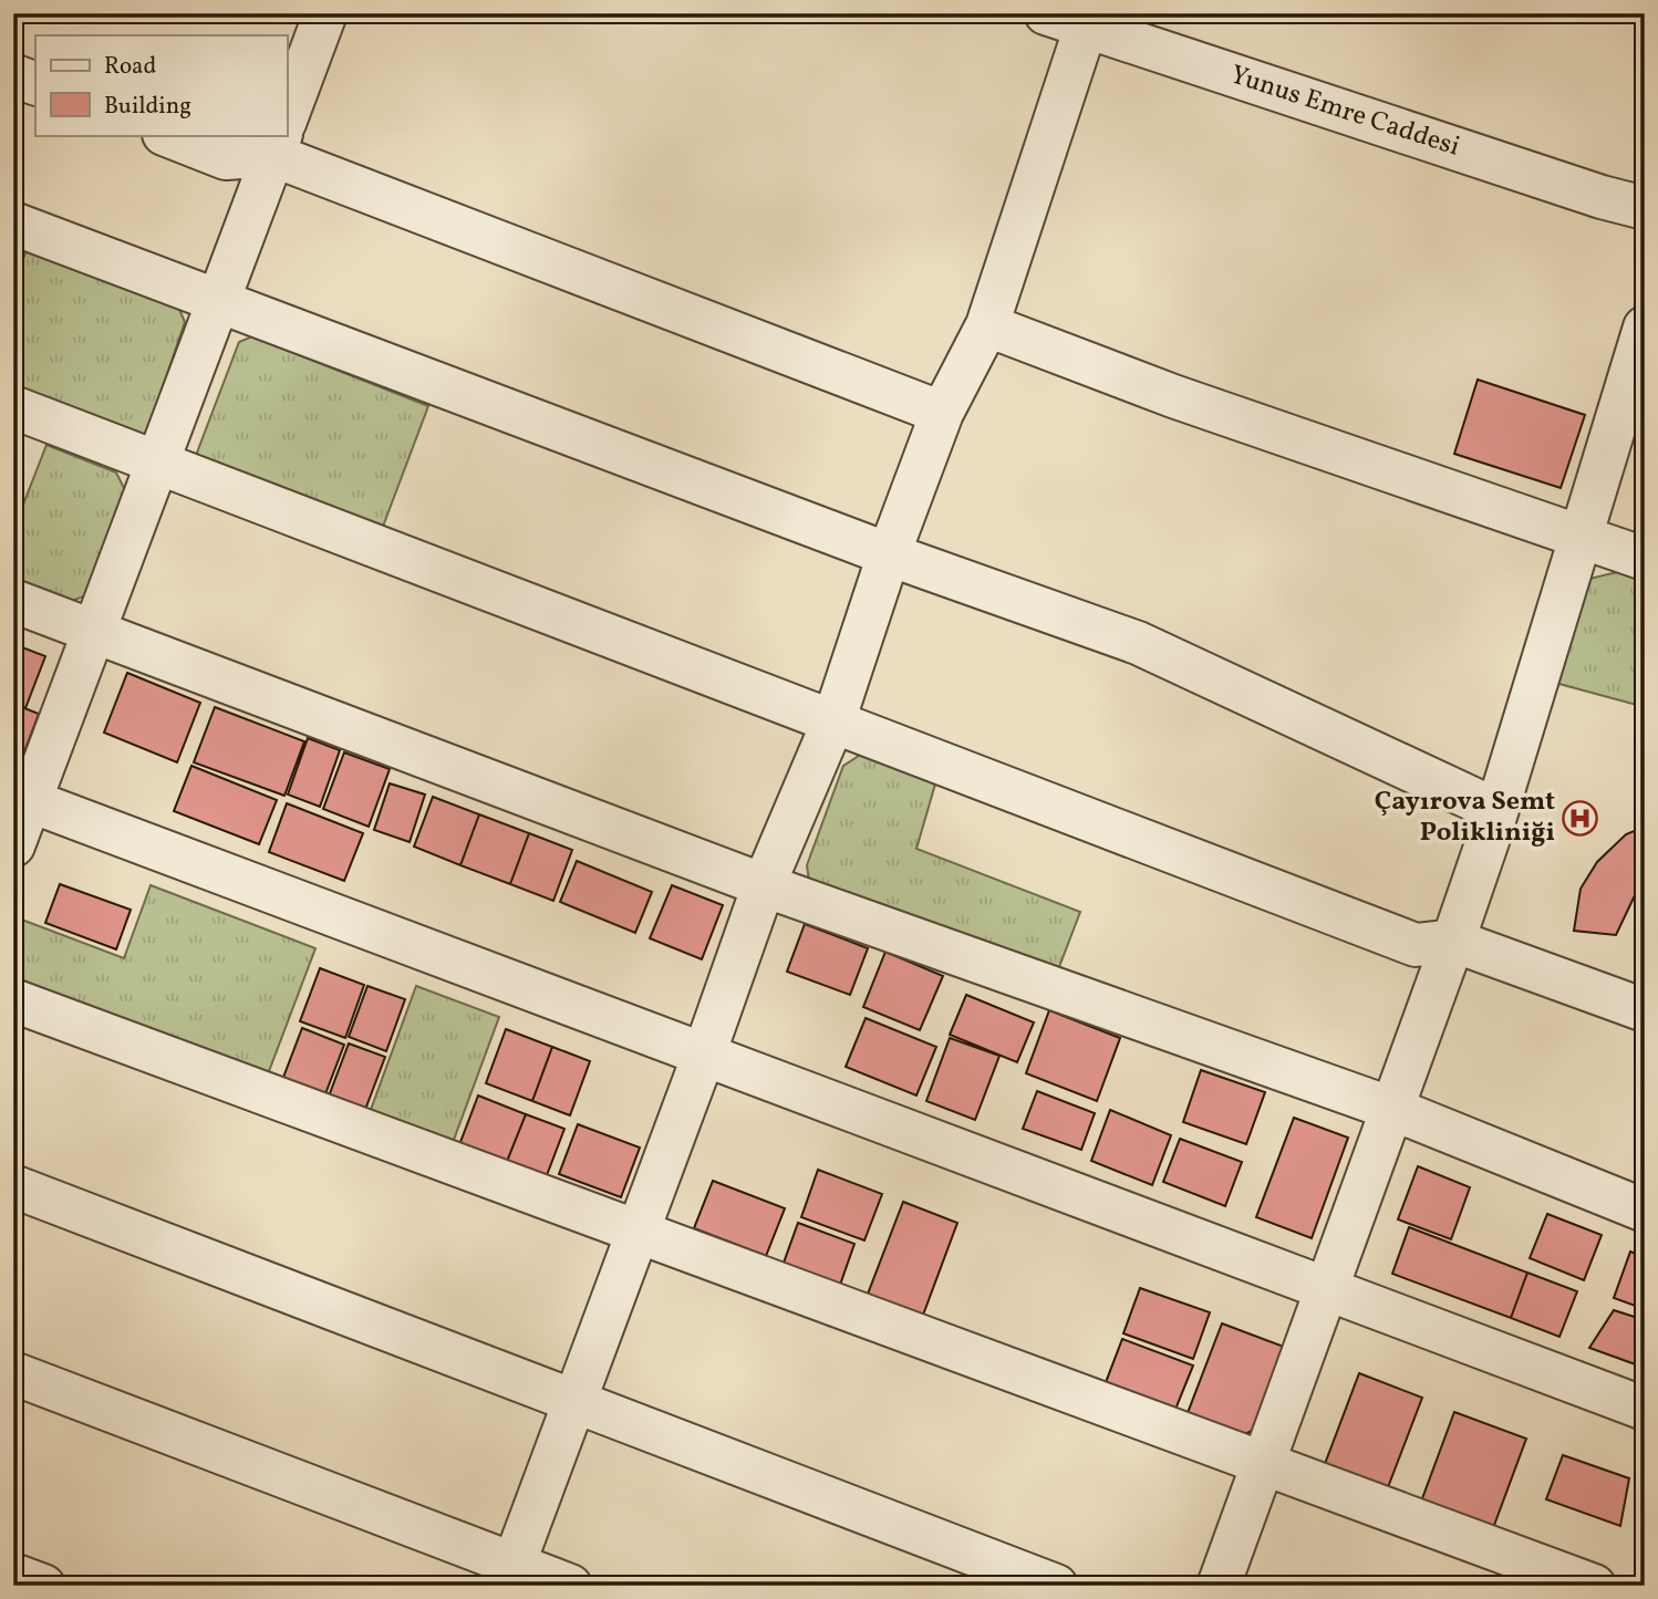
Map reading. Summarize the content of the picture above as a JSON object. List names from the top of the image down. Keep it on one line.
{"streets":{"street":["Yunus Emre Caddesi"]},"places":{"hospital":["Çayırova Semt Polikliniği"]},"legend":["Road","Building"]}
